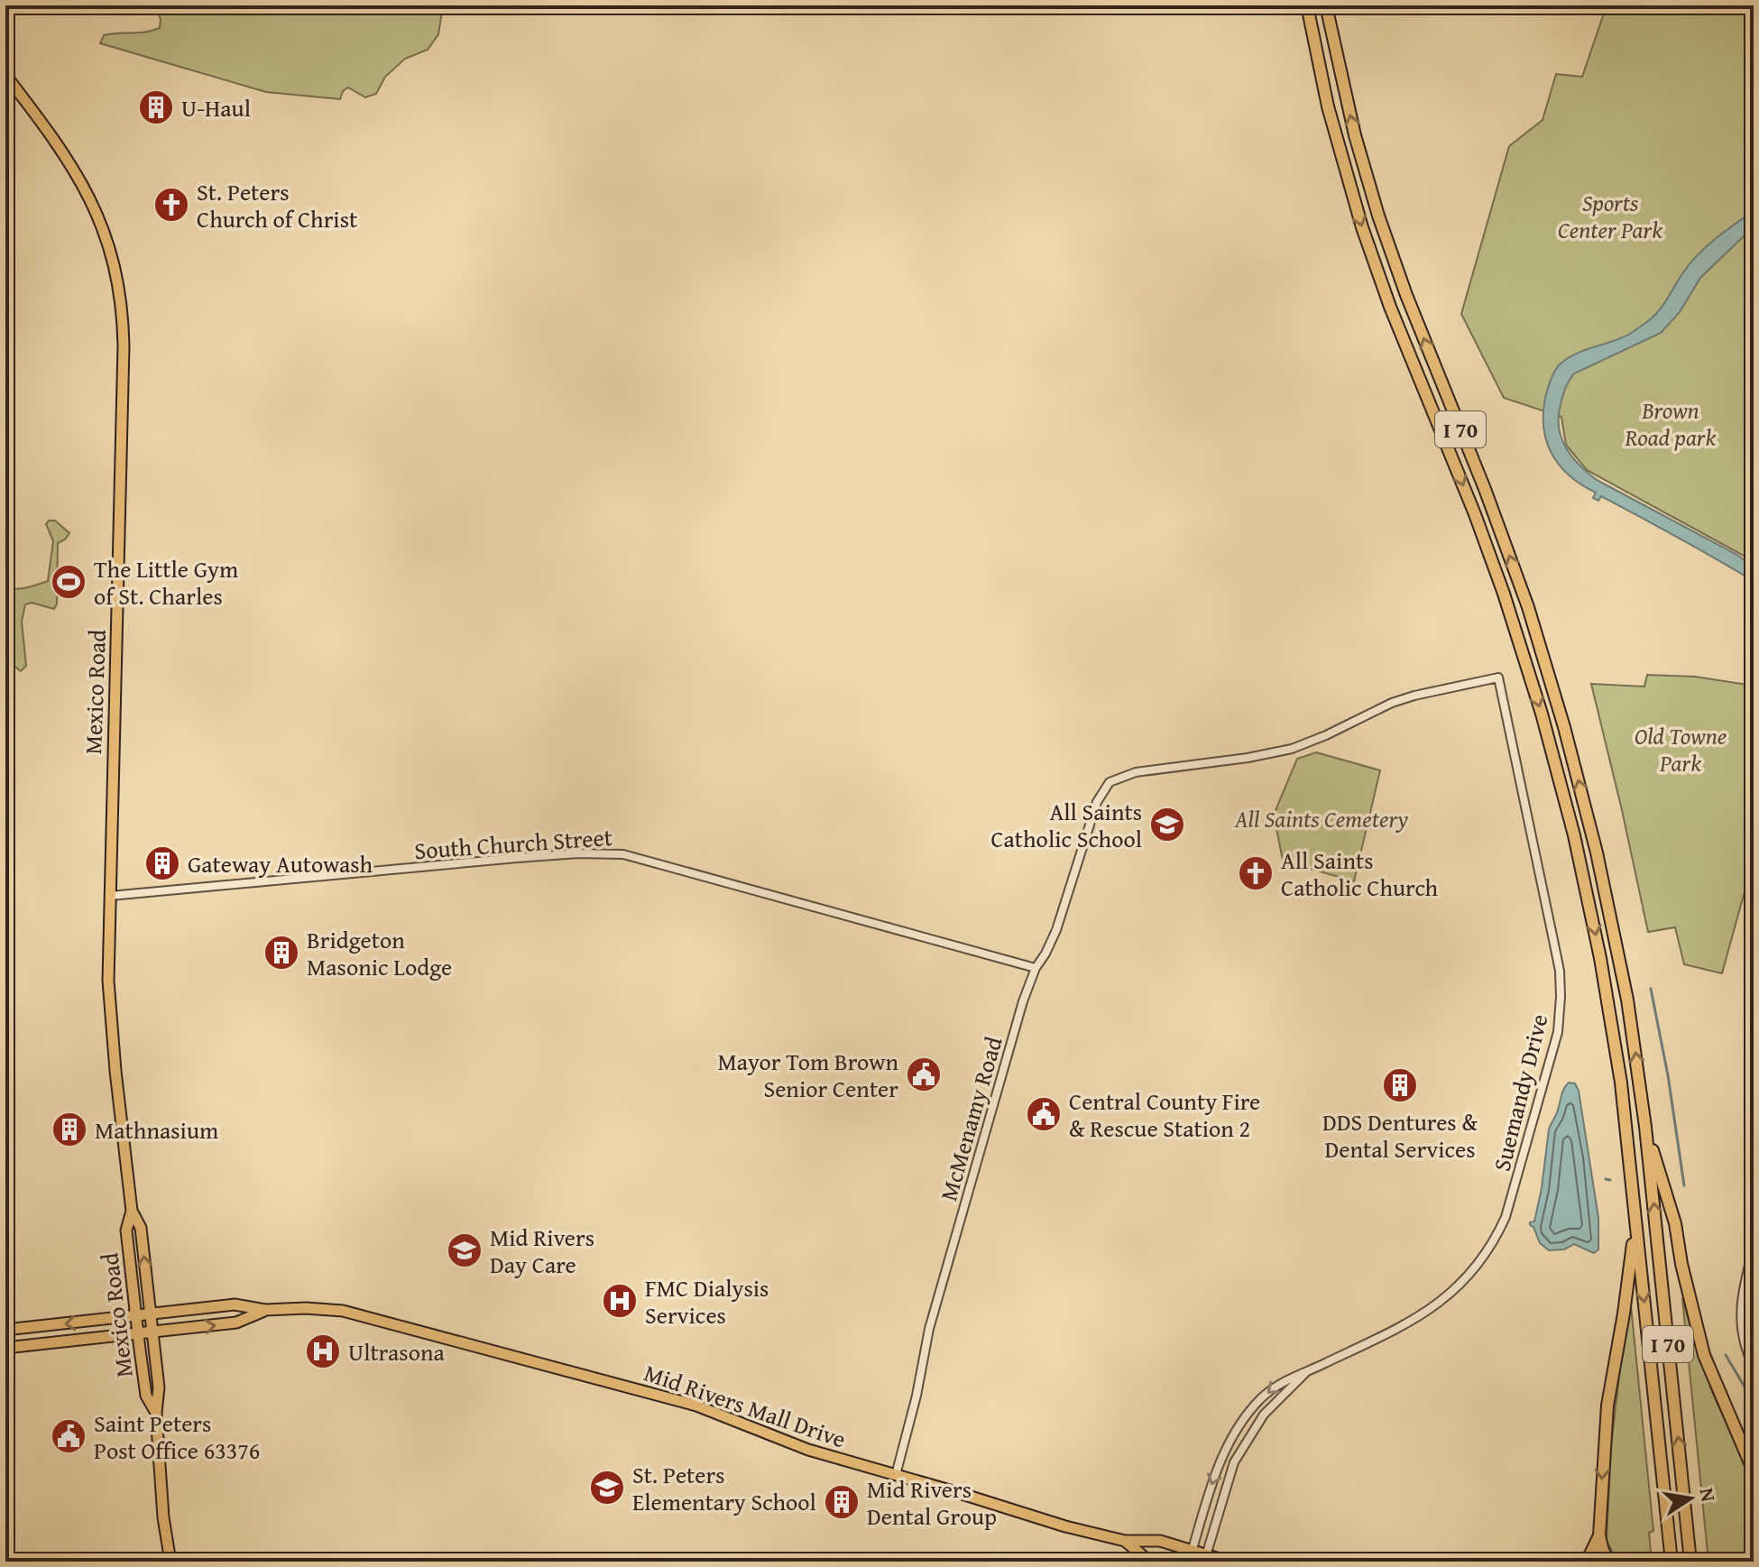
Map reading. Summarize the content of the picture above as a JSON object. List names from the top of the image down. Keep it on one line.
{"streets":{"highway":["I 70"],"main road":["Mexico Road","Mid Rivers Mall Drive"],"street":["South Church Street","Suemandy Drive","McMenamy Road"]},"crossings":[["Mexico Road","South Church Street"],["Mexico Road","Mid Rivers Mall Drive"],["South Church Street","McMenamy Road"],["Suemandy Drive","McMenamy Road"],["Suemandy Drive","Mid Rivers Mall Drive"],["McMenamy Road","Mid Rivers Mall Drive"]],"parks":["Sports Center Park","Brown Road park","Old Towne Park","All Saints Cemetery"],"places":{"building":["U-Haul","Gateway Autowash","Bridgeton Masonic Lodge","DDS Dentures & Dental Services","Mathnasium","Mid Rivers Dental Group"],"church":["St. Peters Church of Christ","All Saints Catholic Church"],"sports":["The Little Gym of St. Charles"],"school or university":["All Saints Catholic School","Mid Rivers Day Care","St. Peters Elementary School"],"public building":["Mayor Tom Brown Senior Center","Central County Fire & Rescue Station 2","Saint Peters Post Office 63376"],"hospital":["FMC Dialysis Services","Ultrasona"]},"north":"right"}
